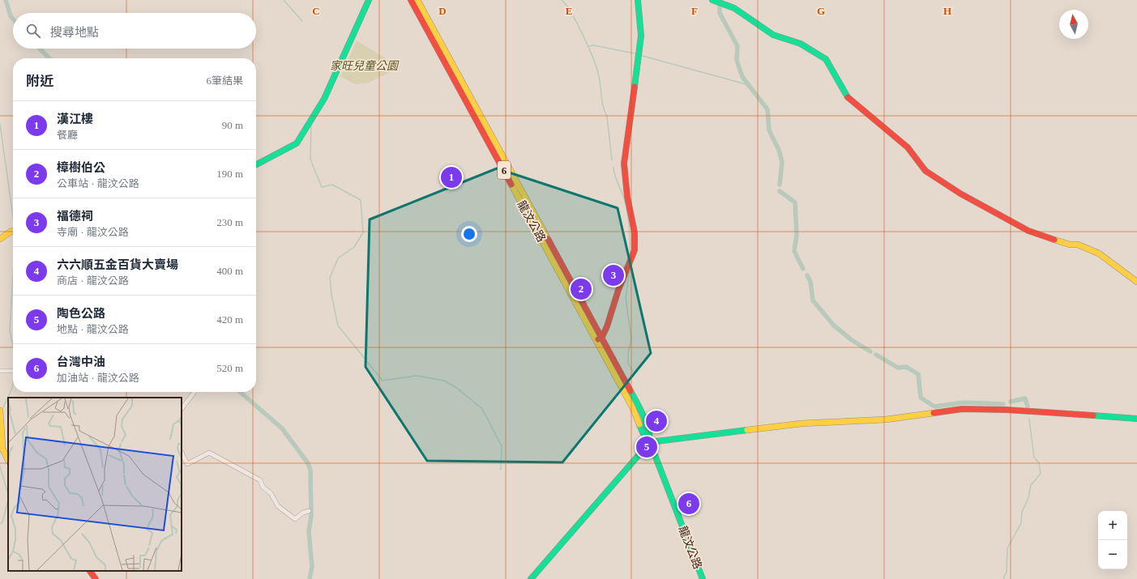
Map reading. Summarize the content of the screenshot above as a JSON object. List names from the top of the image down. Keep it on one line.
{"streets":{"main road":["6","龍汶公路"]},"parks":["家旺兒童公園"],"north":"top","page":{"search":"搜尋地點","heading":["附近","6筆結果"],"list":[{"mark":"1","name":"漢江樓","note":"餐廳","value":"90 m"},{"mark":"2","name":"樟樹伯公","note":"公車站 · 龍汶公路","value":"190 m"},{"mark":"3","name":"福德祠","note":"寺廟 · 龍汶公路","value":"230 m"},{"mark":"4","name":"六六順五金百貨大賣場","note":"商店 · 龍汶公路","value":"400 m"},{"mark":"5","name":"陶色公路","note":"地點 · 龍汶公路","value":"420 m"},{"mark":"6","name":"台灣中油","note":"加油站 · 龍汶公路","value":"520 m"}],"pins":["1","3","2","4","5","6"],"map_buttons":["+","−"]},"grid":{"columns":["C","D","E","F","G","H"]}}
